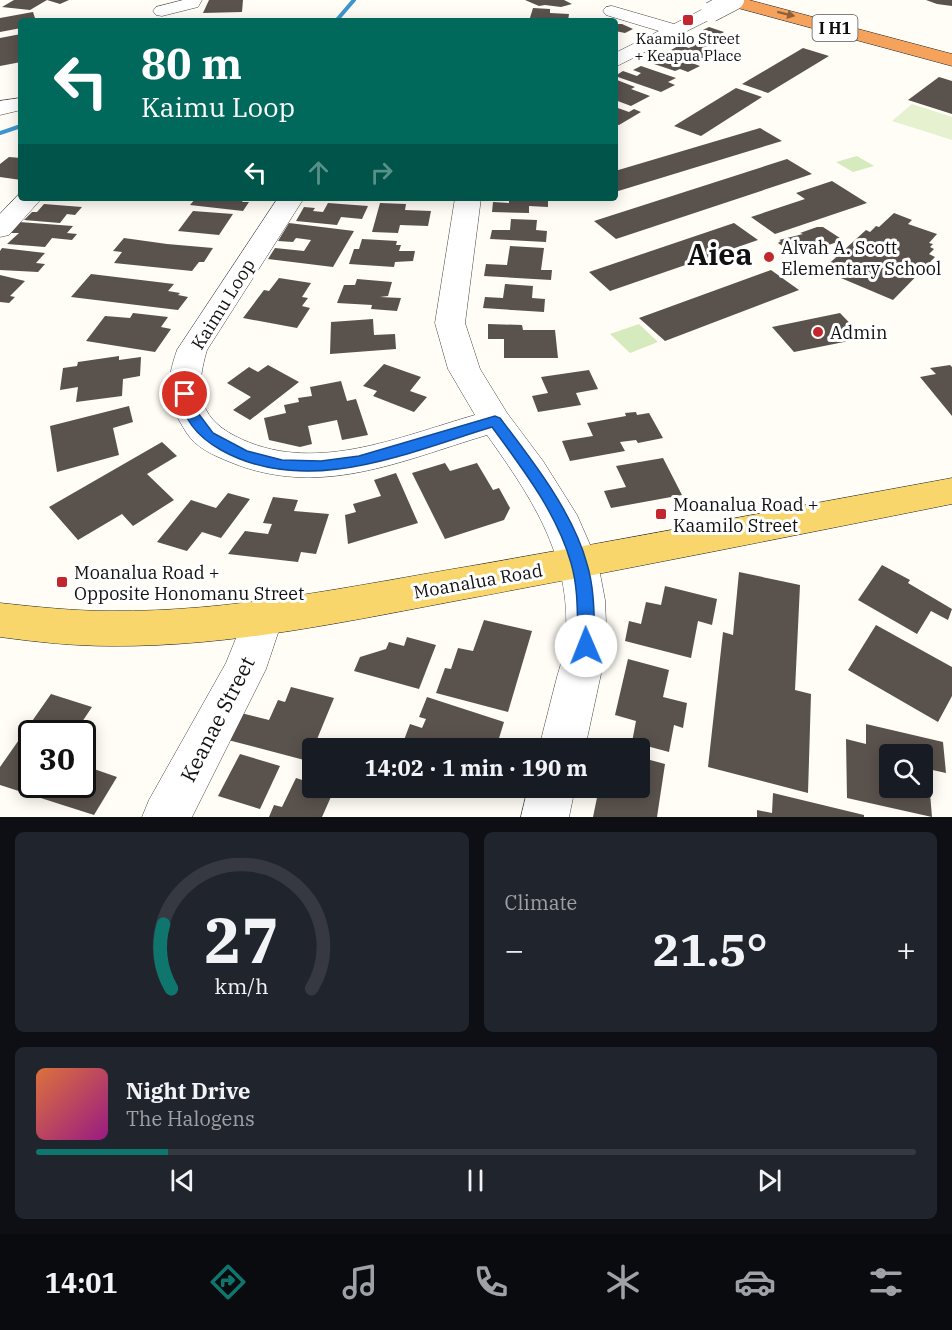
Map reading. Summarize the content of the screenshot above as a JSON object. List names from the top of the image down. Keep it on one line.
{"streets":{"highway":["I H1"],"main road":["Moanalua Road"],"street":["Kaimu Loop","Keanae Street"]},"crossings":[["Moanalua Road","Keanae Street"]],"districts":["Aiea"],"places":{"transit":["Kaamilo Street + Keapua Place","Moanalua Road + Kaamilo Street","Moanalua Road + Opposite Honomanu Street"],"other":["Alvah A. Scott Elementary School","Admin"]},"page":{"turn":["80 m","Kaimu Loop"],"limit":"30","trip":"14:02 · 1 min · 190 m","tile":"Climate","heat":["−","21.5°","+"],"song":["Night Drive","The Halogens"],"tabs":"14:01","gauge":["27","km/h"]}}
